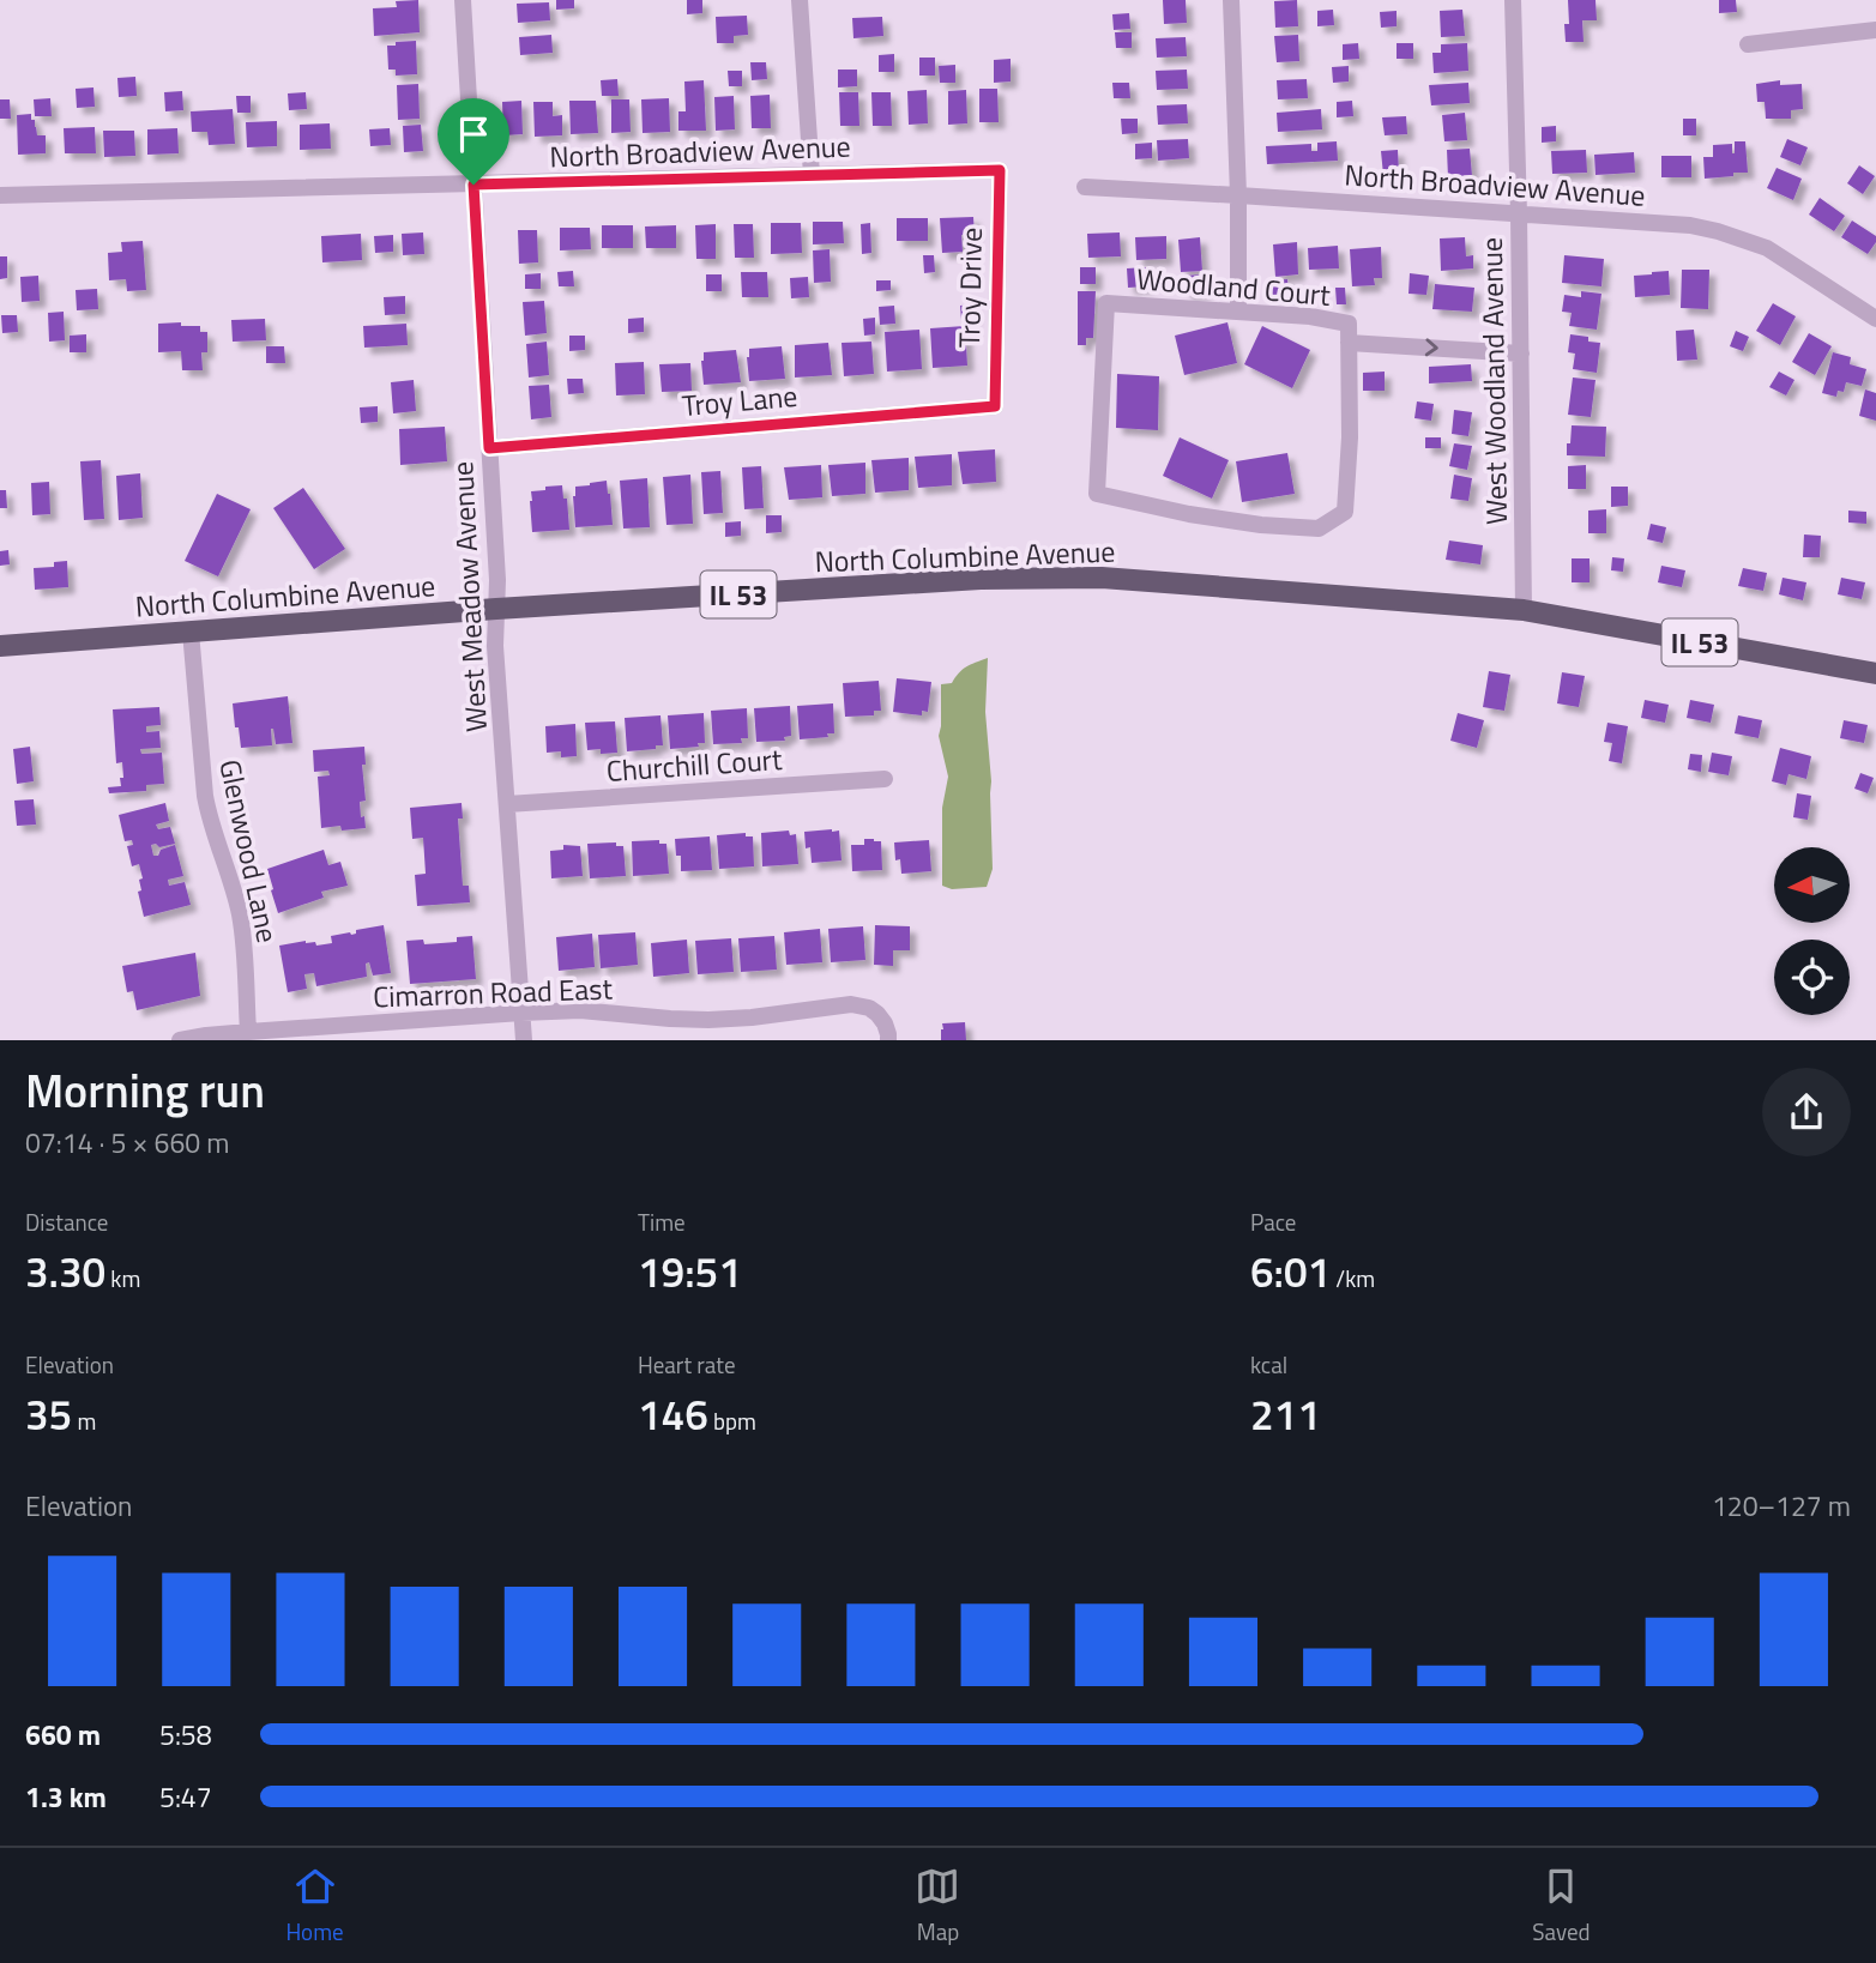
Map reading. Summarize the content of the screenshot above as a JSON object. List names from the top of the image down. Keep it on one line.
{"streets":{"main road":["North Columbine Avenue","IL 53"],"street":["North Broadview Avenue","Woodland Court","Troy Drive","West Woodland Avenue","Troy Lane","West Meadow Avenue","Churchill Court","Glenwood Lane","Cimarron Road East"]},"crossings":[["North Broadview Avenue","Troy Drive"],["North Broadview Avenue","West Woodland Avenue"],["North Broadview Avenue","West Meadow Avenue"],["Woodland Court","West Woodland Avenue"],["Troy Drive","Troy Lane"],["West Woodland Avenue","North Columbine Avenue"],["Troy Lane","West Meadow Avenue"],["North Columbine Avenue","West Meadow Avenue"],["North Columbine Avenue","Glenwood Lane"],["West Meadow Avenue","Churchill Court"],["West Meadow Avenue","Cimarron Road East"],["Glenwood Lane","Cimarron Road East"]],"north":"left","page":{"heading":["Morning run","07:14 · 5 × 660 m"],"stats":[["Distance","3.30 km"],["Time","19:51"],["Pace","6:01 /km"],["Elevation","35 m"],["Heart rate","146 bpm"],["kcal","211"]],"chart":["Elevation","120–127 m"],"list":[{"name":"660 m","note":"5:58"},{"name":"1.3 km","note":"5:47"}],"tabs":["Home","Map","Saved"]}}
